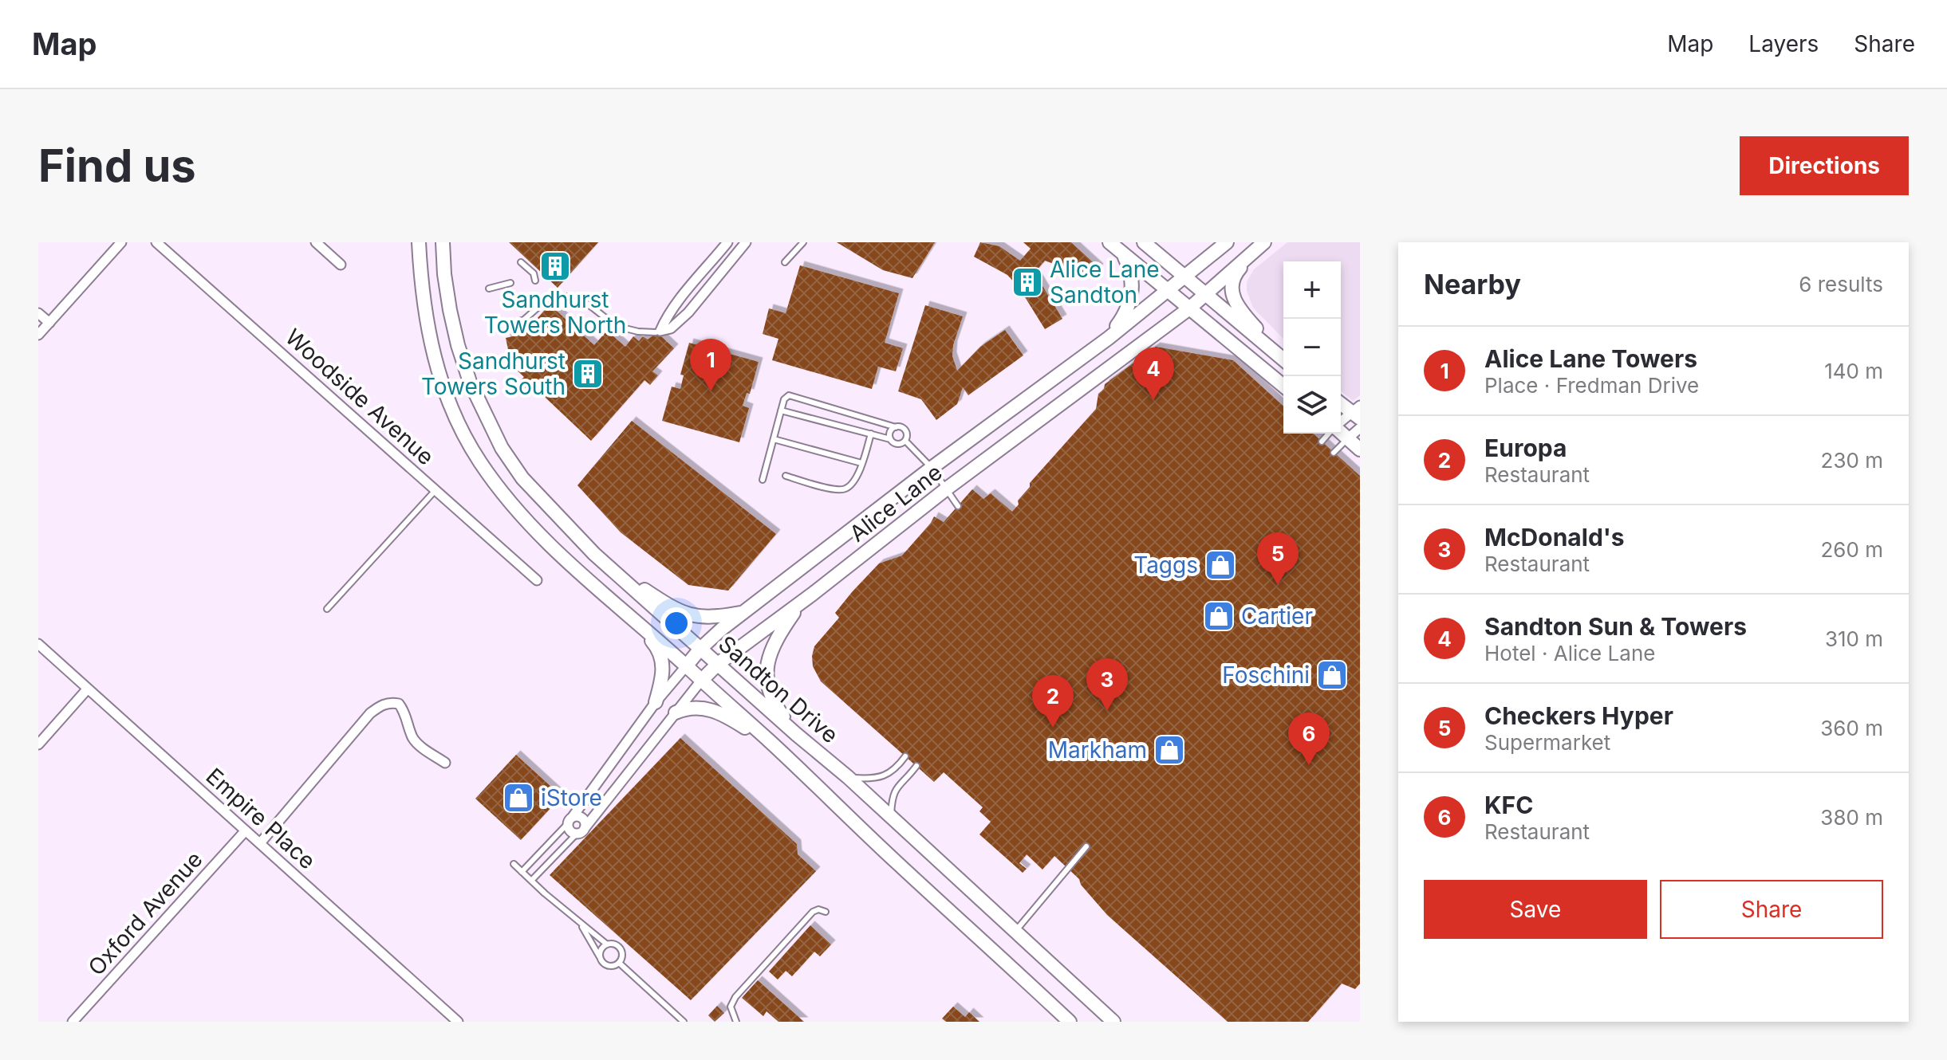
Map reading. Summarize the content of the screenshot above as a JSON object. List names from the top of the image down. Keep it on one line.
{"streets":{"main road":["Alice Lane","Sandton Drive"],"street":["Woodside Avenue","Empire Place","Oxford Avenue"]},"crossings":[["Alice Lane","Sandton Drive"],["Empire Place","Oxford Avenue"]],"places":{"building":["Sandhurst Towers North","Alice Lane Sandton","Sandhurst Towers South"],"shop":["Taggs","Cartier","Foschini","Markham","iStore"]},"page":{"header":"Map","nav":["Map","Layers","Share"],"buttons":["Directions",["Save","Share"]],"title":"Find us","heading":["Nearby","6 results"],"map_buttons":["+","−"],"list":[{"mark":"1","name":"Alice Lane Towers","note":"Place · Fredman Drive","value":"140 m"},{"mark":"2","name":"Europa","note":"Restaurant","value":"230 m"},{"mark":"3","name":"McDonald's","note":"Restaurant","value":"260 m"},{"mark":"4","name":"Sandton Sun & Towers","note":"Hotel · Alice Lane","value":"310 m"},{"mark":"5","name":"Checkers Hyper","note":"Supermarket","value":"360 m"},{"mark":"6","name":"KFC","note":"Restaurant","value":"380 m"}],"pins":["1","4","5","3","2","6"]}}
